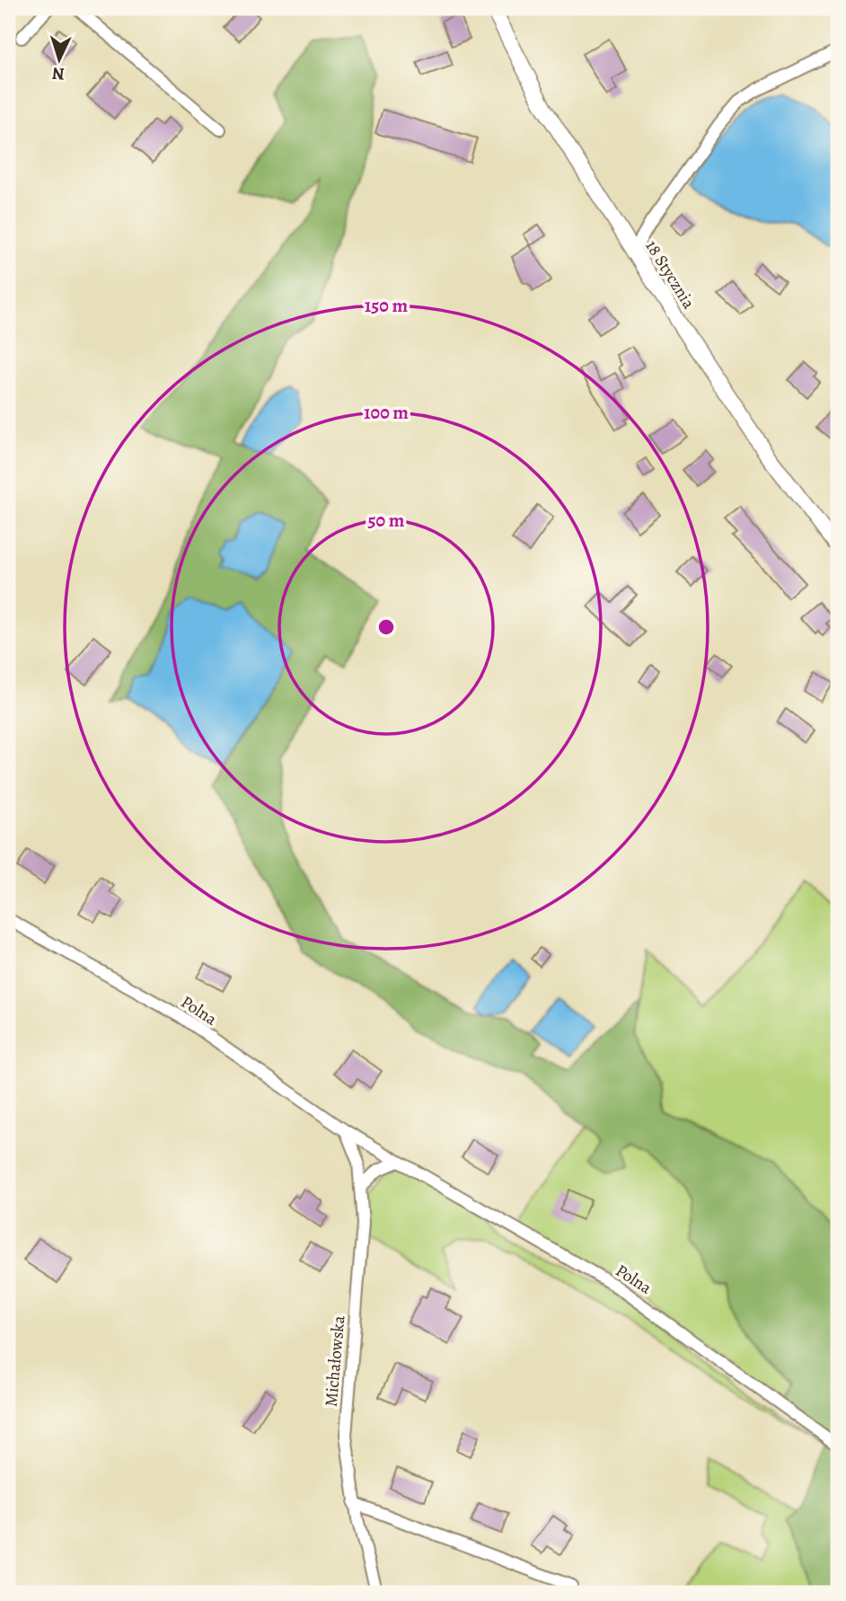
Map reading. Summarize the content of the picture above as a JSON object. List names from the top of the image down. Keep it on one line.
{"streets":{"street":["18 Stycznia","Polna","Michałowska"]},"crossings":[["Polna","Michałowska"]],"north":"bottom","rings":["150 m","100 m","50 m"]}
